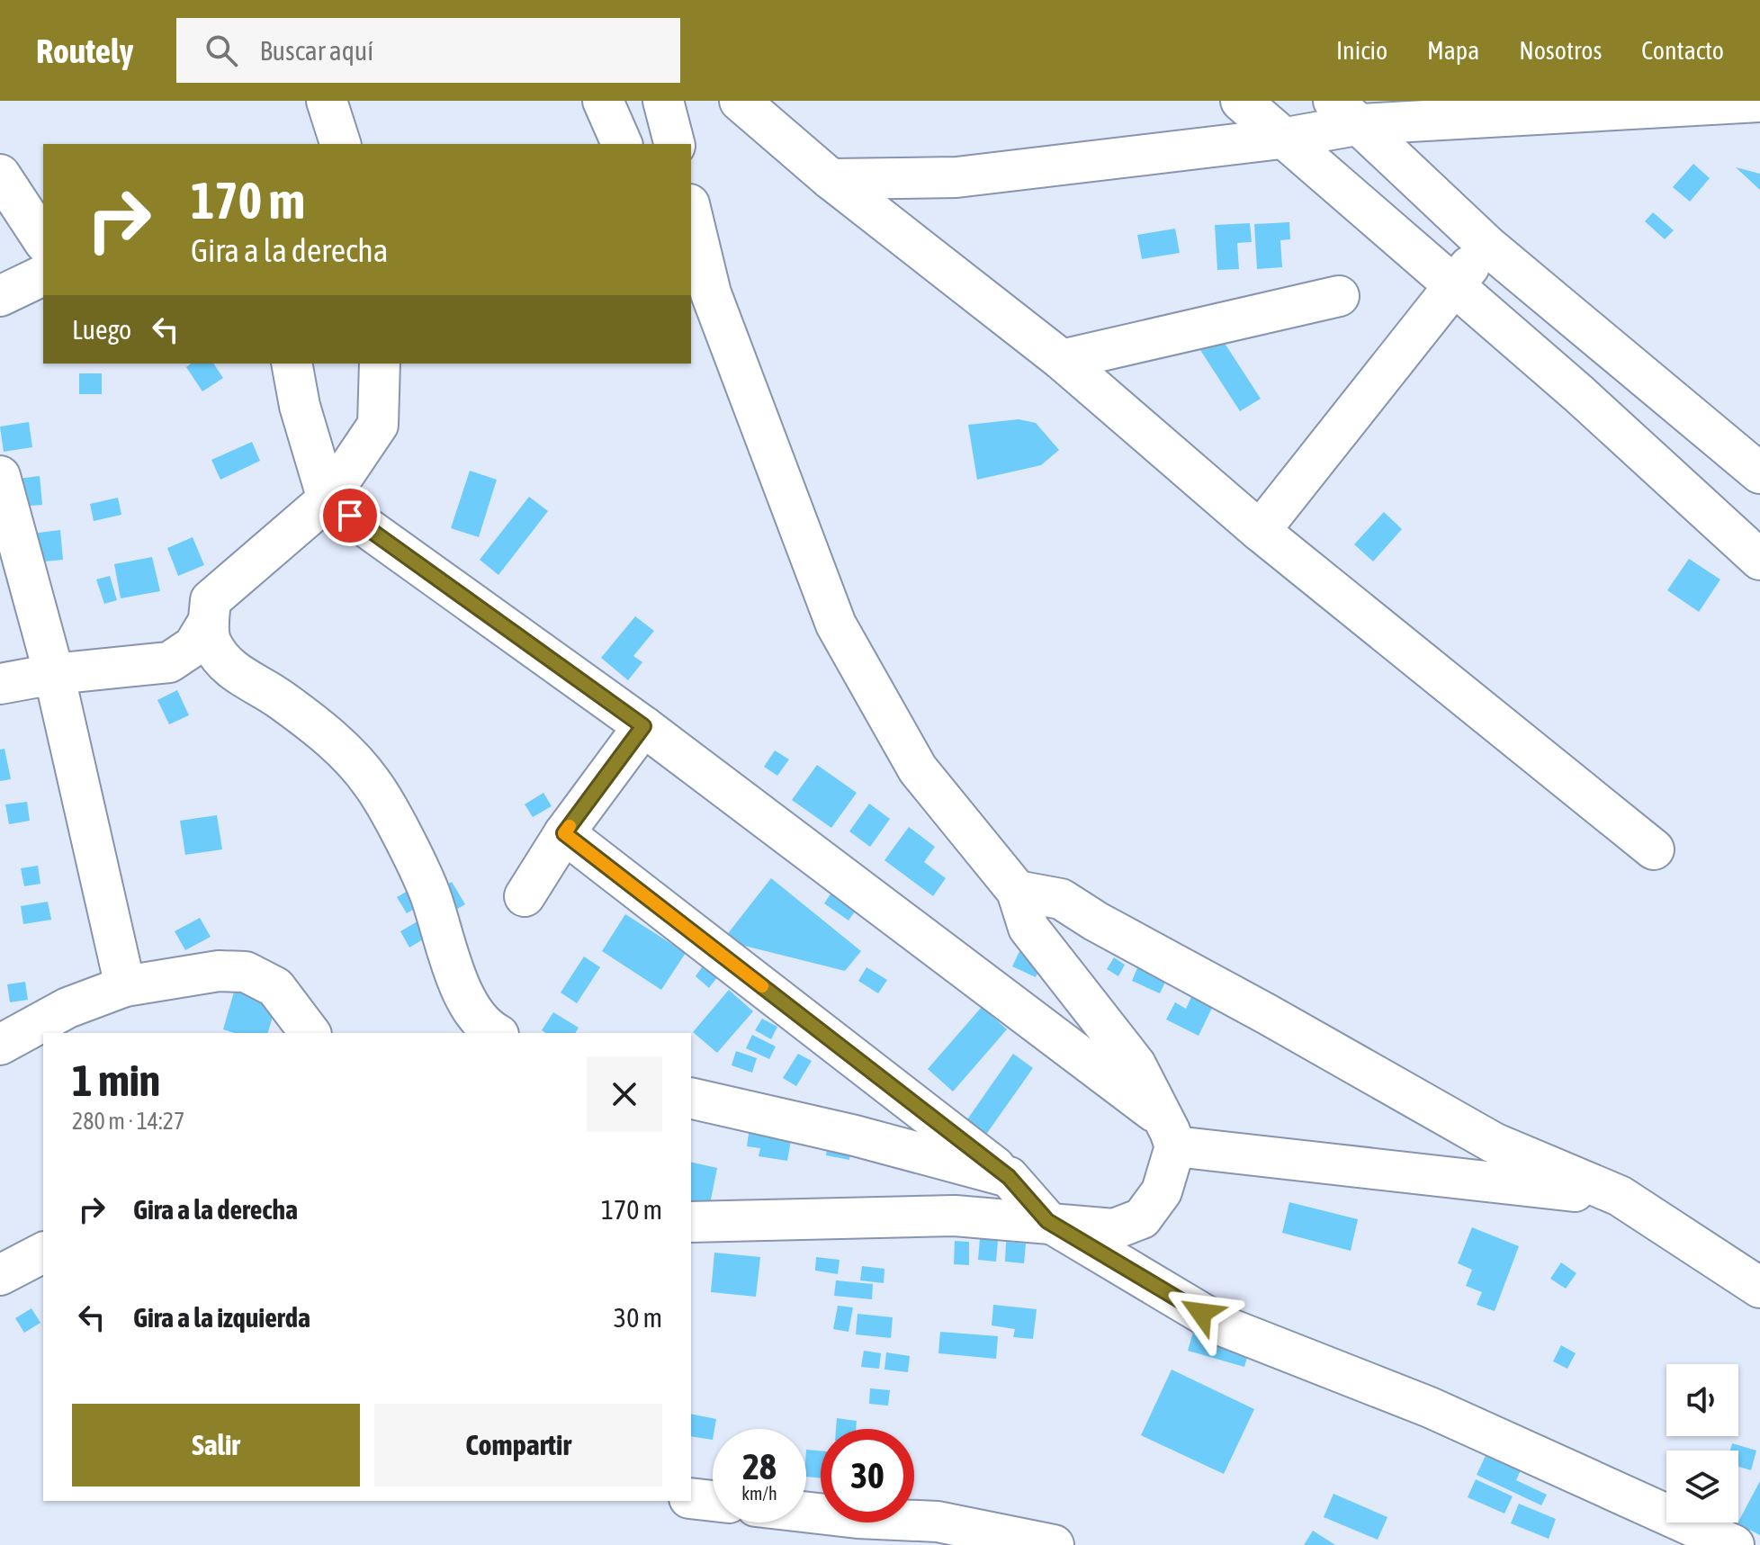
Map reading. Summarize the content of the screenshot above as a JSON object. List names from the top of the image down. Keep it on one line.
{"page":{"header":"Routely","search":"Buscar aquí","nav":["Inicio","Mapa","Nosotros","Contacto"],"turn":["170 m","Gira a la derecha"],"then":"Luego","heading":["1 min","280 m · 14:27"],"list":[{"name":"Gira a la derecha","value":"170 m"},{"name":"Gira a la izquierda","value":"30 m"}],"buttons":["Salir","Compartir"],"speed":"28 km/h","limit":"30"}}
